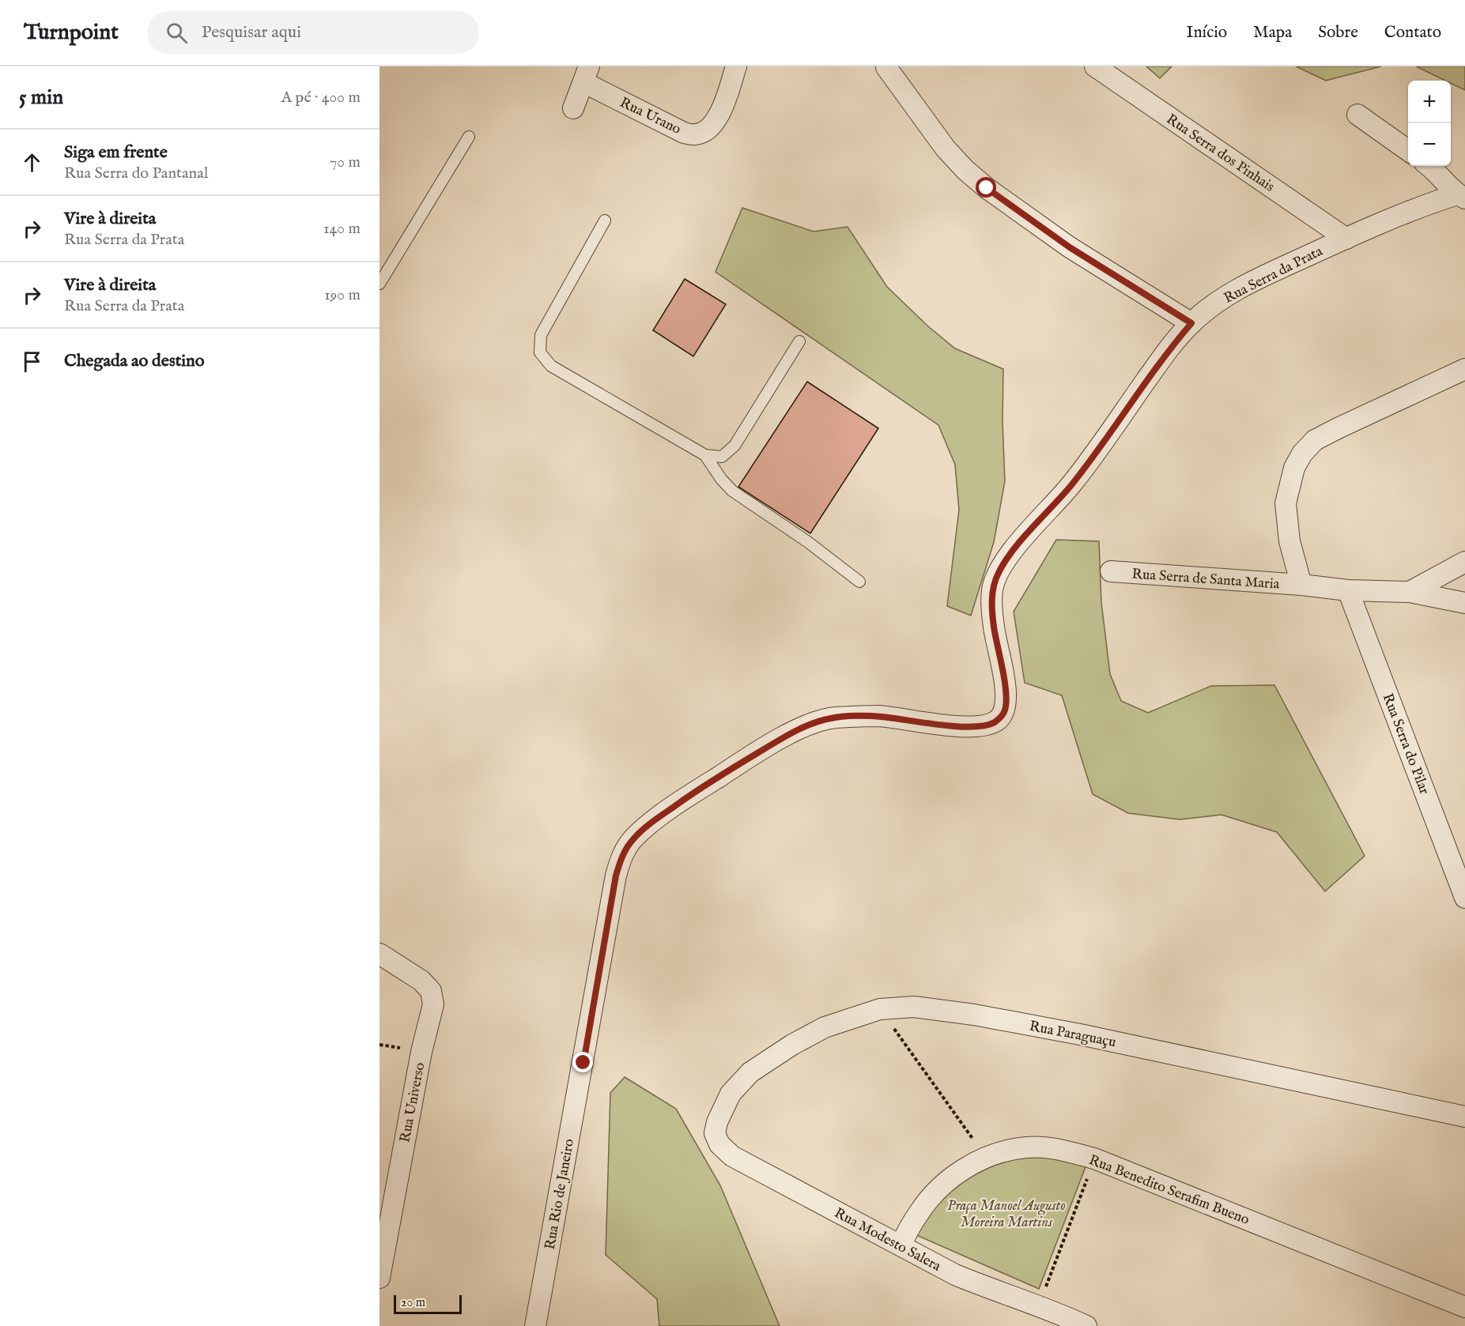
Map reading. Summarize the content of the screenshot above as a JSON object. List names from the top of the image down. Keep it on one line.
{"streets":{"street":["Rua Urano","Rua Serra dos Pinhais","Rua Serra da Prata","Rua Serra de Santa Maria","Rua Serra do Pilar","Rua Paraguaçu","Rua Universo","Rua Benedito Serafim Bueno","Rua Rio de Janeiro","Rua Modesto Salera"]},"crossings":[["Rua Serra dos Pinhais","Rua Serra da Prata"],["Rua Serra da Prata","Rua Rio de Janeiro"],["Rua Serra de Santa Maria","Rua Serra do Pilar"],["Rua Paraguaçu","Rua Modesto Salera"],["Rua Benedito Serafim Bueno","Rua Modesto Salera"]],"parks":["Praça Manoel Augusto Moreira Martins"],"scale_bar":"20 m","page":{"header":"Turnpoint","search":"Pesquisar aqui","nav":["Início","Mapa","Sobre","Contato"],"heading":["5 min","A pé · 400 m"],"map_buttons":["+","−"],"list":[["Siga em frente","Rua Serra do Pantanal","70 m"],["Vire à direita","Rua Serra da Prata","140 m"],["Vire à direita","Rua Serra da Prata","190 m"],"Chegada ao destino"],"scale":"20 m"}}
